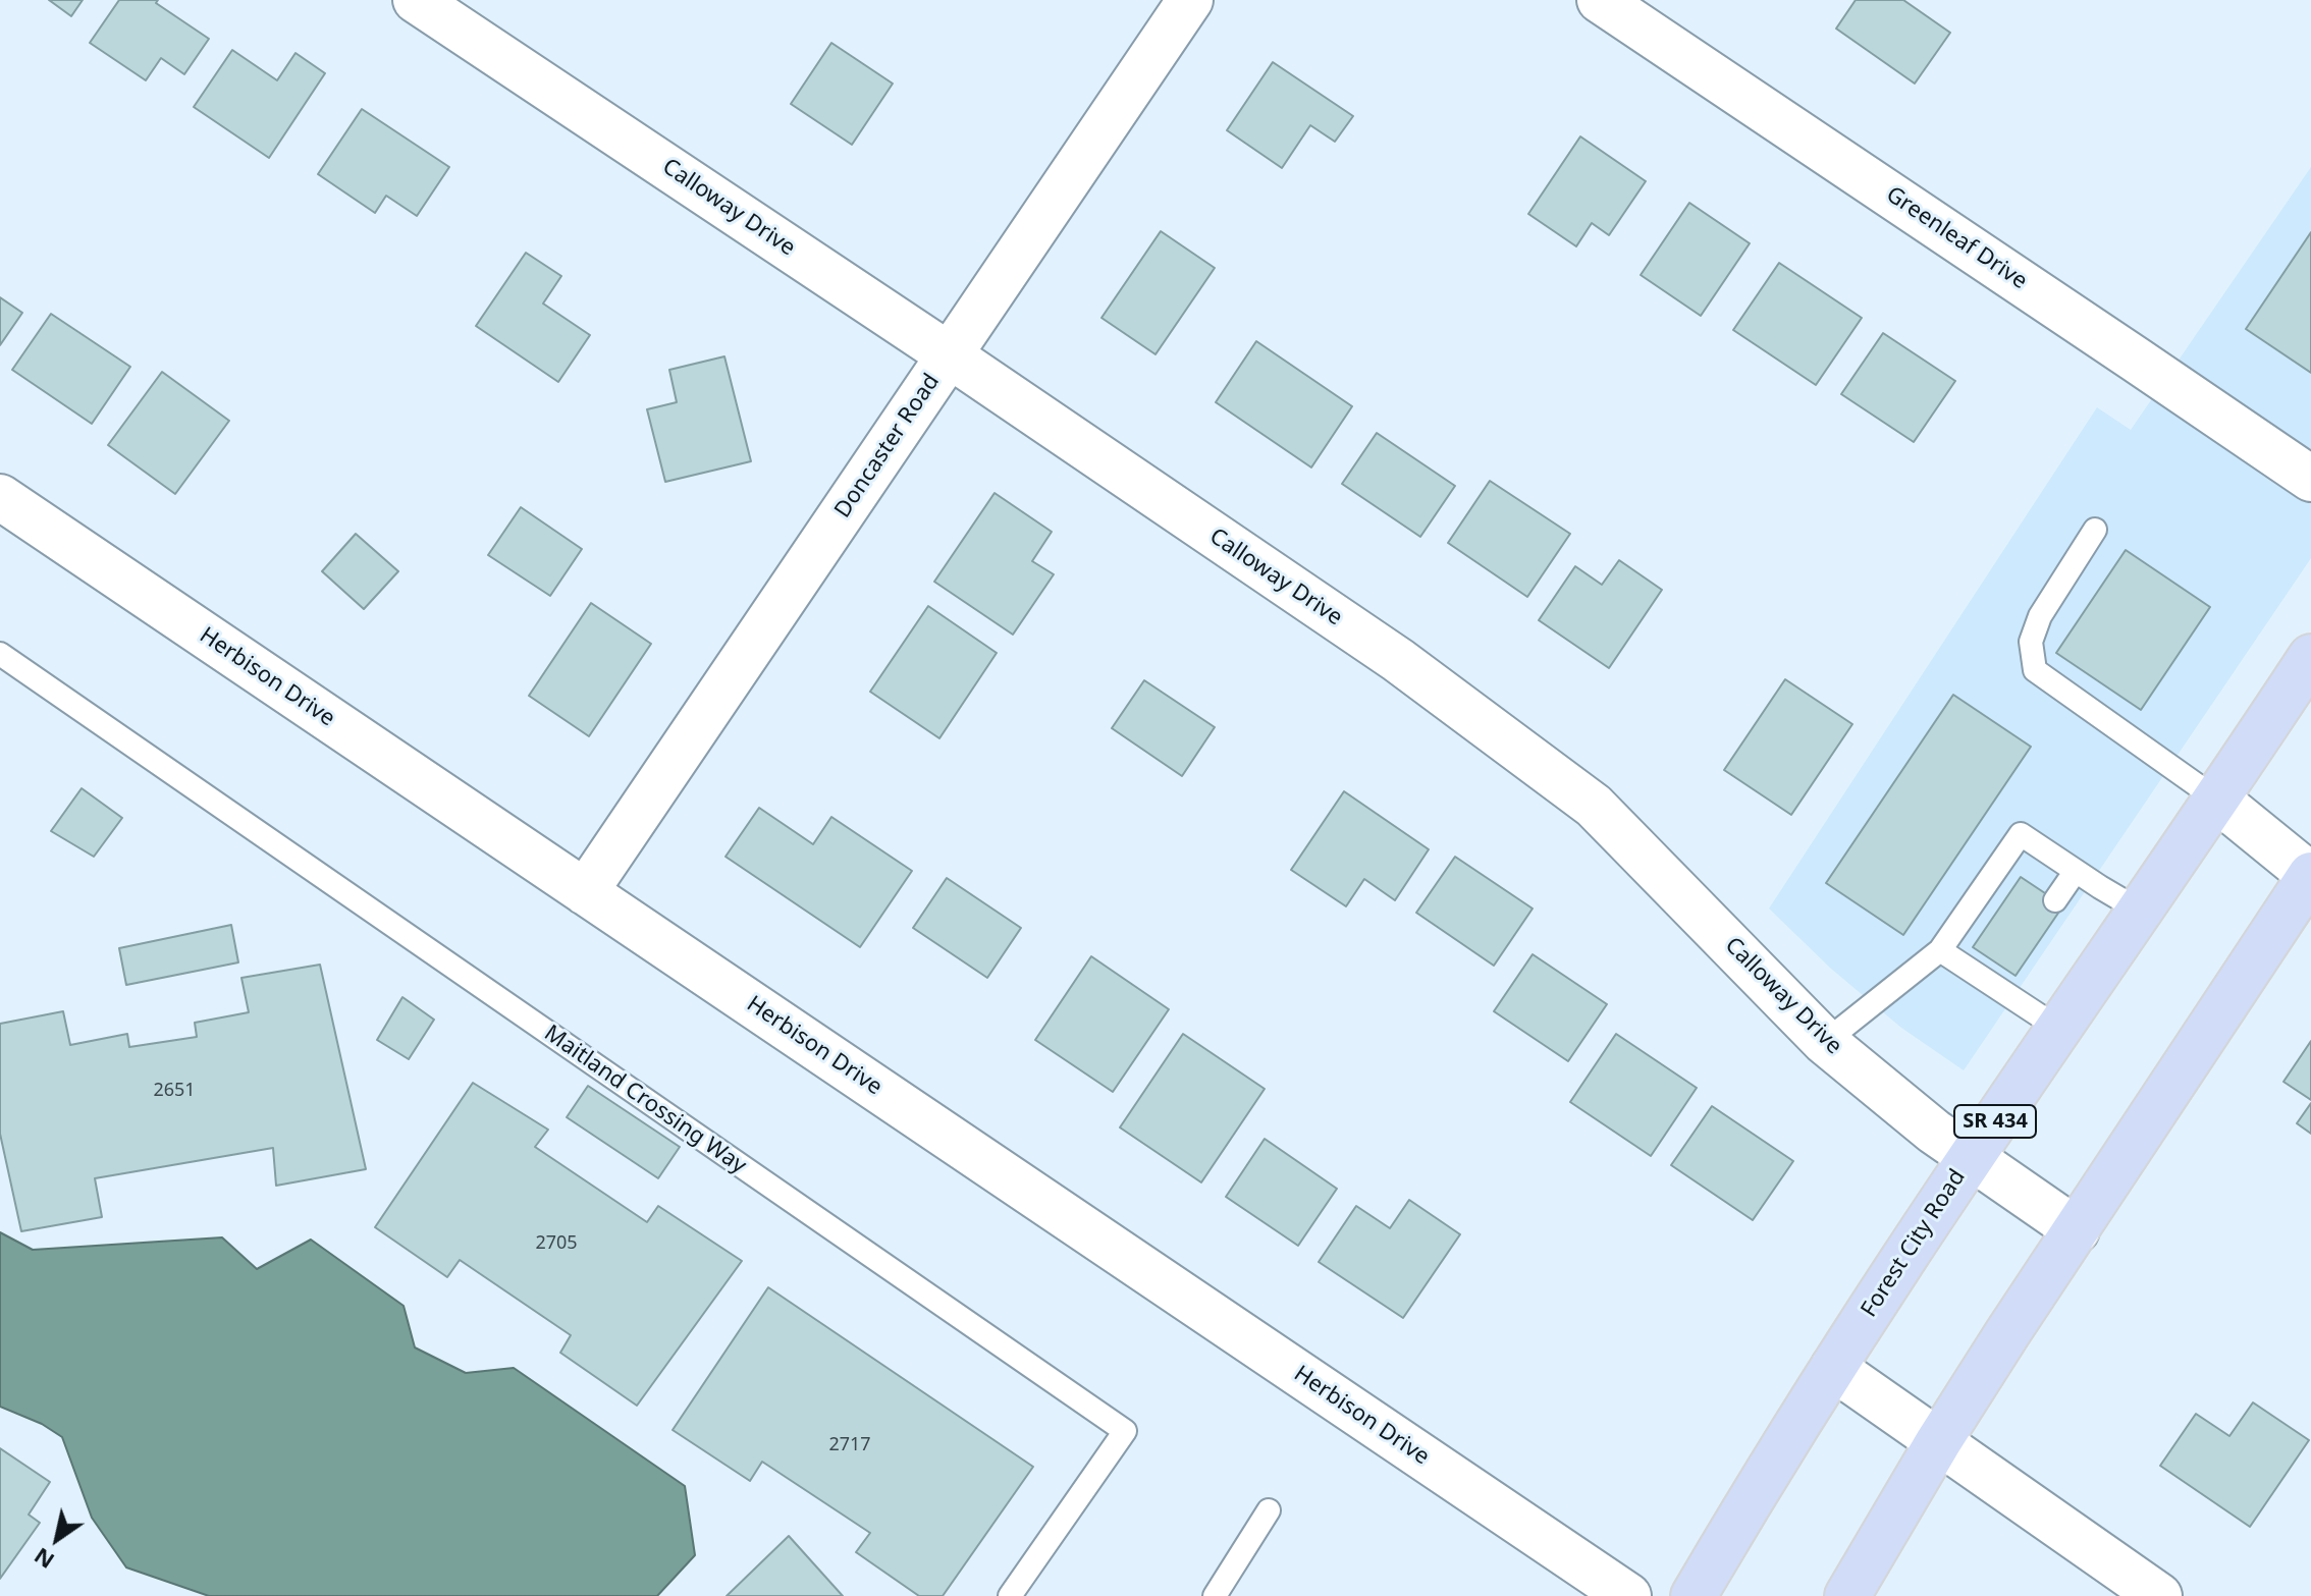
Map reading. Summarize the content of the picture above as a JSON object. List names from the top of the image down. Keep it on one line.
{"streets":{"main road":["SR 434","Forest City Road"],"street":["Calloway Drive","Greenleaf Drive","Doncaster Road","Herbison Drive"],"lane":["Maitland Crossing Way"]},"crossings":[["Calloway Drive","Doncaster Road"],["Calloway Drive","Forest City Road"],["Doncaster Road","Herbison Drive"]],"house_numbers":["2651","2705","2717"],"north":"bottom left"}
